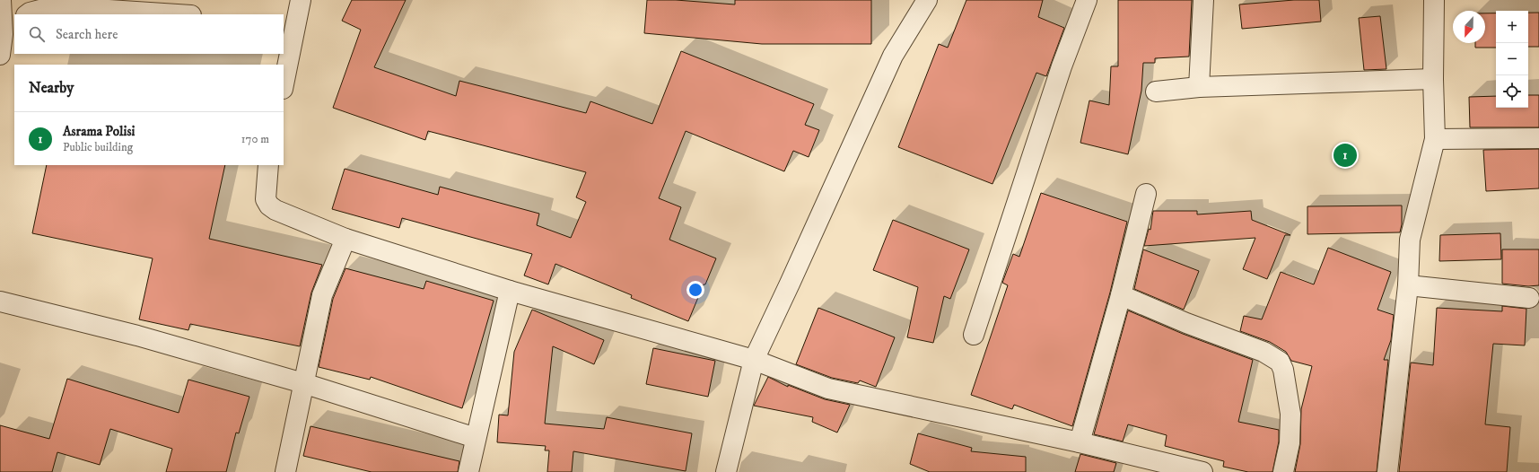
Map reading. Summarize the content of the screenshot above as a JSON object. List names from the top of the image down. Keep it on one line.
{"north":"bottom","page":{"map_buttons":["+","−"],"search":"Search here","heading":"Nearby","list":[{"mark":"1","name":"Asrama Polisi","note":"Public building","value":"170 m"}],"pins":"1"}}
